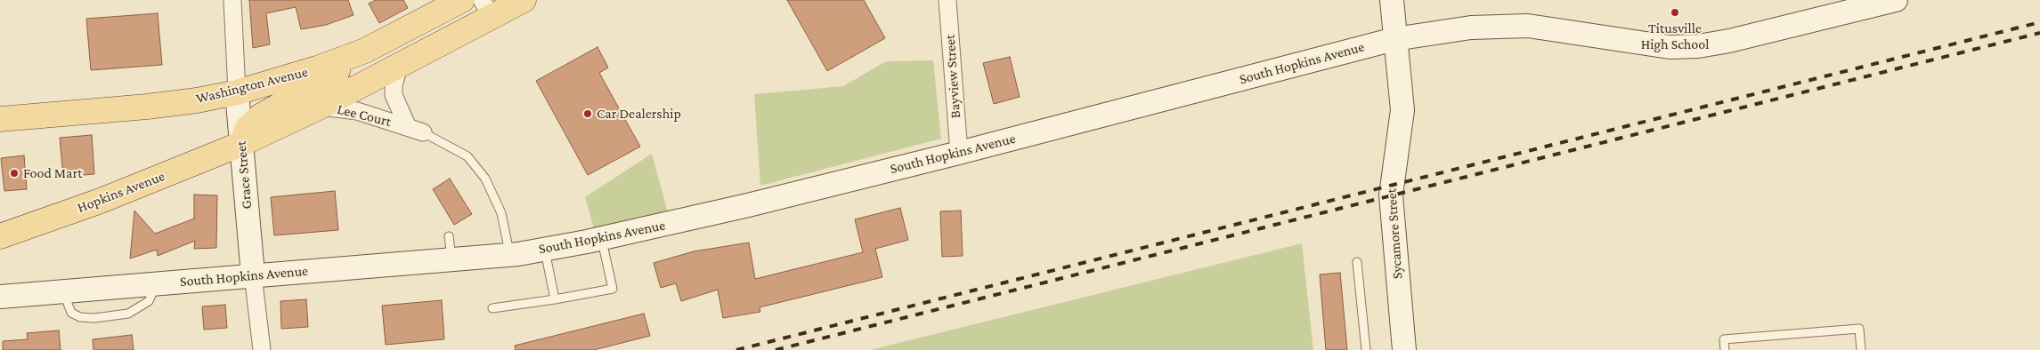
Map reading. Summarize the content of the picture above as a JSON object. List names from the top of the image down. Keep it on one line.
{"streets":{"main road":["Washington Avenue","Hopkins Avenue"],"street":["South Hopkins Avenue","Bayview Street","Lee Court","Grace Street","Sycamore Street"]},"crossings":[["South Hopkins Avenue","Bayview Street"],["South Hopkins Avenue","Grace Street"],["South Hopkins Avenue","Sycamore Street"],["Washington Avenue","Grace Street"],["Grace Street","Hopkins Avenue"]],"places":["Titusville High School","Car Dealership","Food Mart"]}
